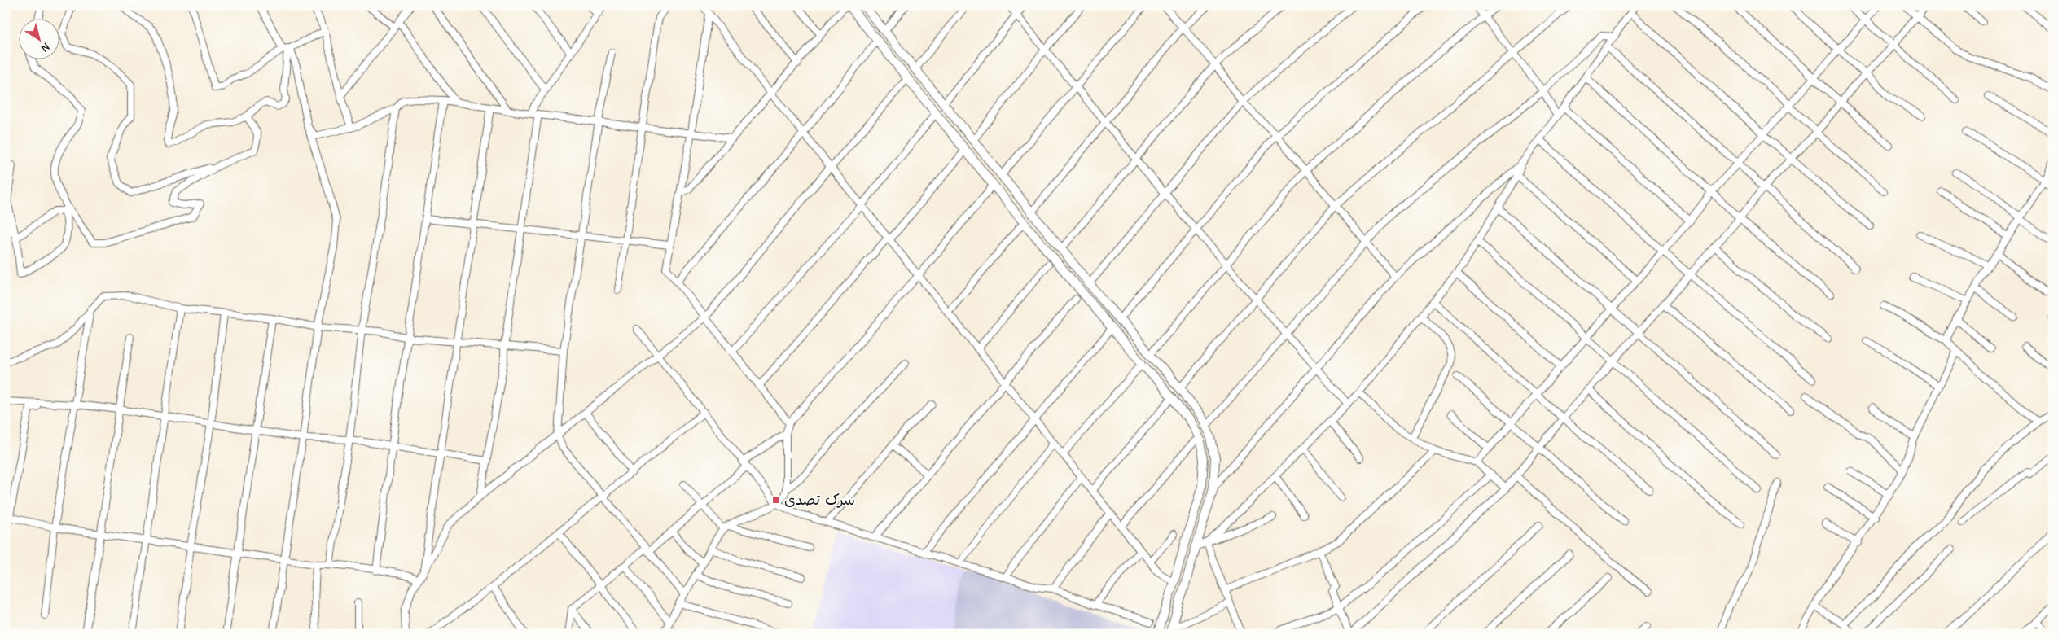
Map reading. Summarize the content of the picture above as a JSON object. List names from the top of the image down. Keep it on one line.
{"places":{"transit":["سرک تصدی"]},"north":"bottom right"}
